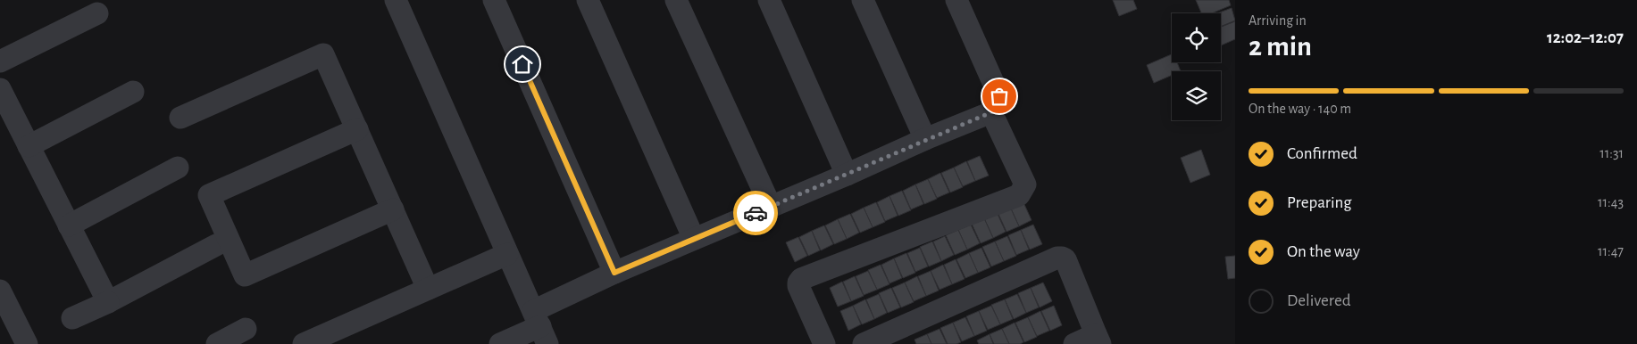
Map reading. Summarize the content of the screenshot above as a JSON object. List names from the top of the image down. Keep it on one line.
{"page":{"heading":["2 min","Arriving in","12:02–12:07"],"bar":"On the way · 140 m","list":[["Confirmed","11:31"],["Preparing","11:43"],["On the way","11:47"],"Delivered"]}}
